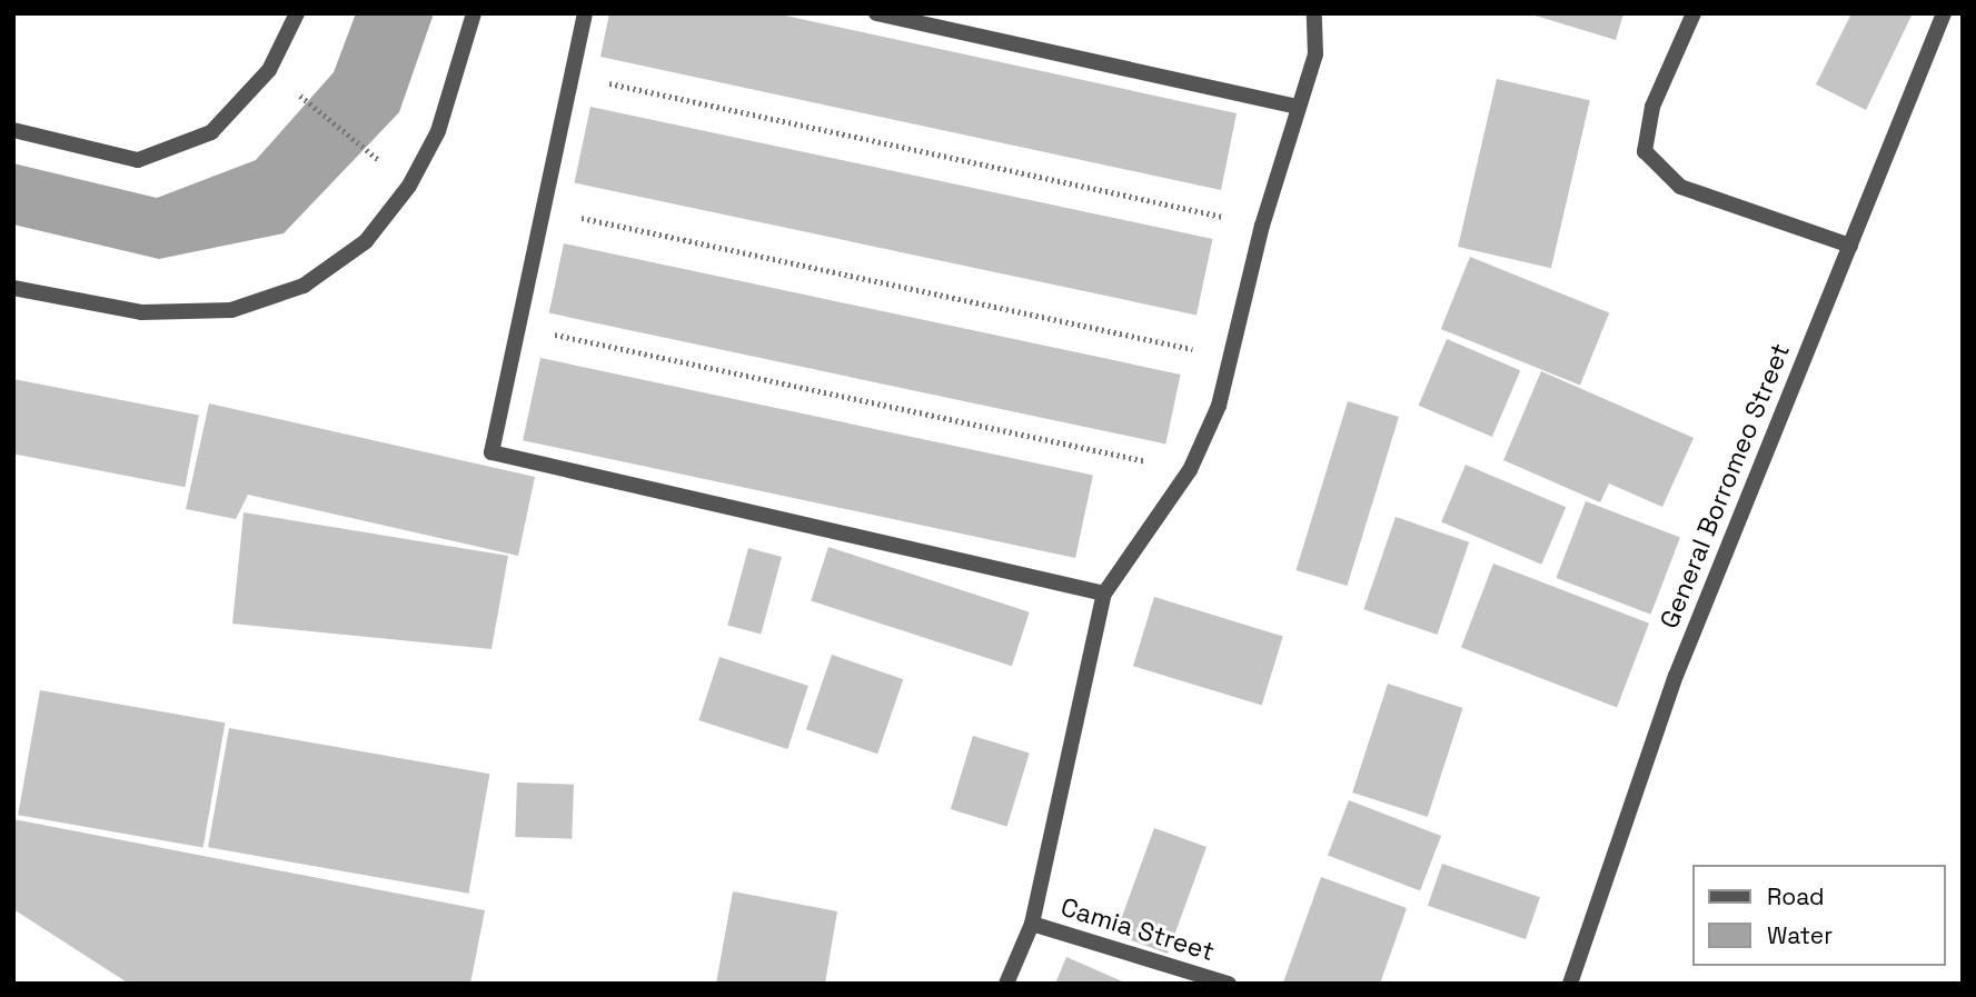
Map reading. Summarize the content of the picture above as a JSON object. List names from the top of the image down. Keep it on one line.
{"streets":{"street":["General Borromeo Street","Camia Street"]},"legend":["Road","Water"]}
